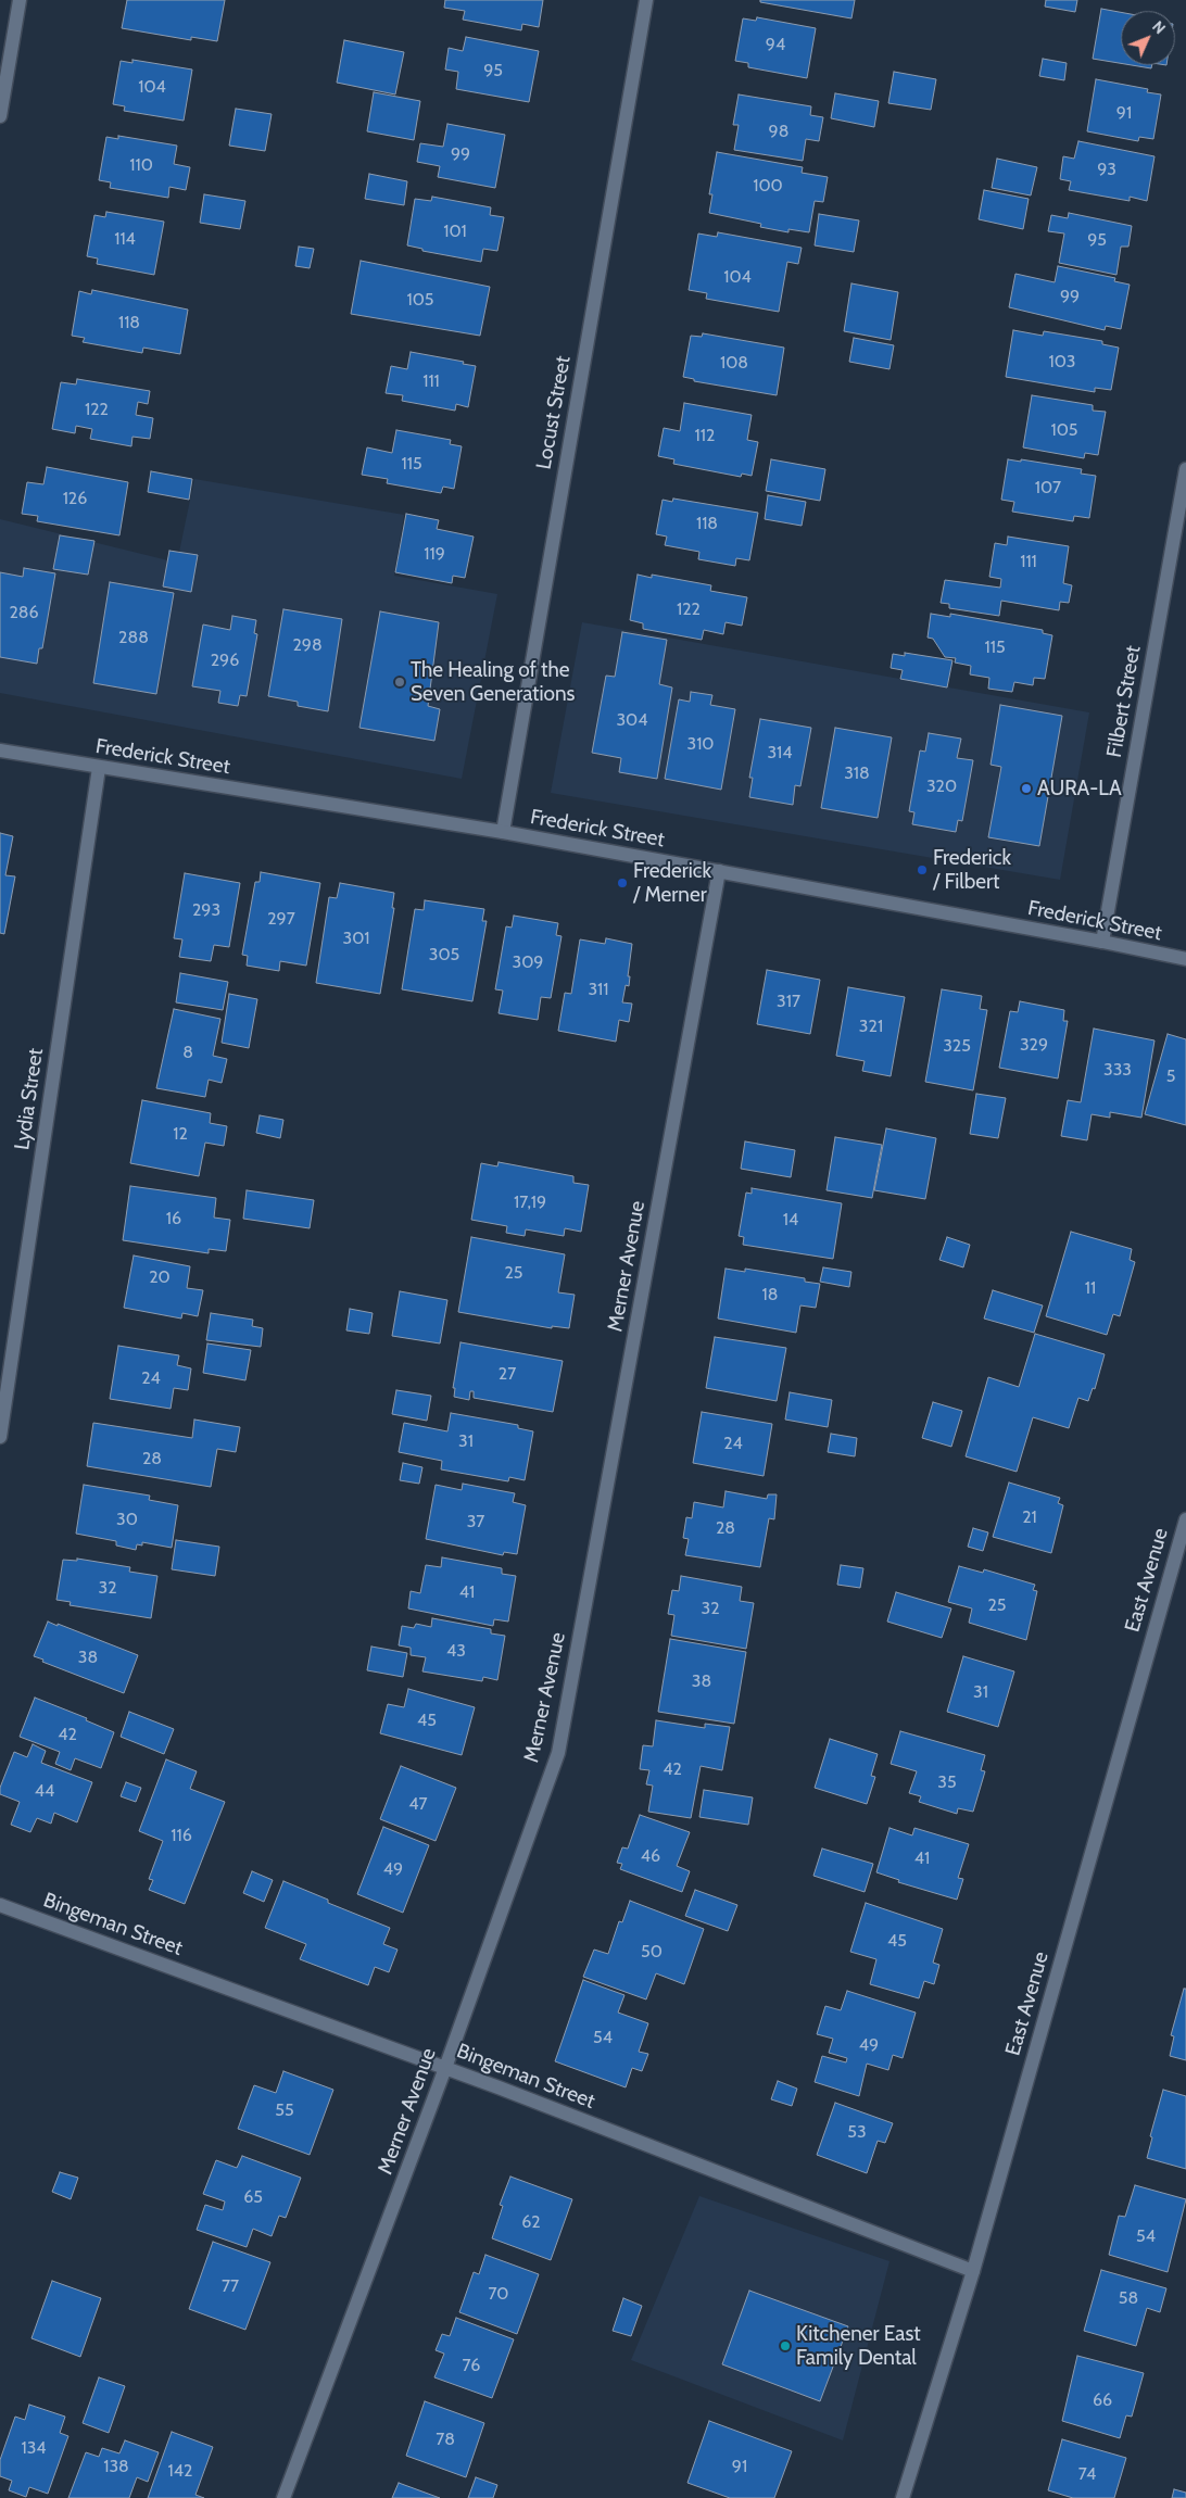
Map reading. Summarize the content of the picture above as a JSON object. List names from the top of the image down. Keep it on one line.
{"streets":{"street":["Locust Street","Filbert Street","Frederick Street","Lydia Street","Merner Avenue","East Avenue","Bingeman Street"]},"crossings":[["Locust Street","Frederick Street"],["Filbert Street","Frederick Street"],["Frederick Street","Lydia Street"],["Frederick Street","Merner Avenue"],["Merner Avenue","Bingeman Street"],["East Avenue","Bingeman Street"]],"places":["The Healing of the Seven Generations","AURA-LA","Frederick / Filbert","Frederick / Merner","Kitchener East Family Dental"],"house_numbers":["94","95","104","91","98","99","110","93","100","101","114","95","104","99","105","118","103","108","111","122","105","112","115","107","126","118","119","111","122","286","288","298","115","296","304","310","314","318","320","293","297","301","305","309","311","317","321","329","325","8","333","5","12","17,19","16","14","25","20","11","18","27","24","31","24","28","21","30","37","28","32","41","25","32","43","38","38","31","45","42","42","35","44","47","116","46","41","49","45","50","54","49","55","53","65","62","54","77","70","58","76","66","78","134","138","91","142","74"],"north":"top right"}
